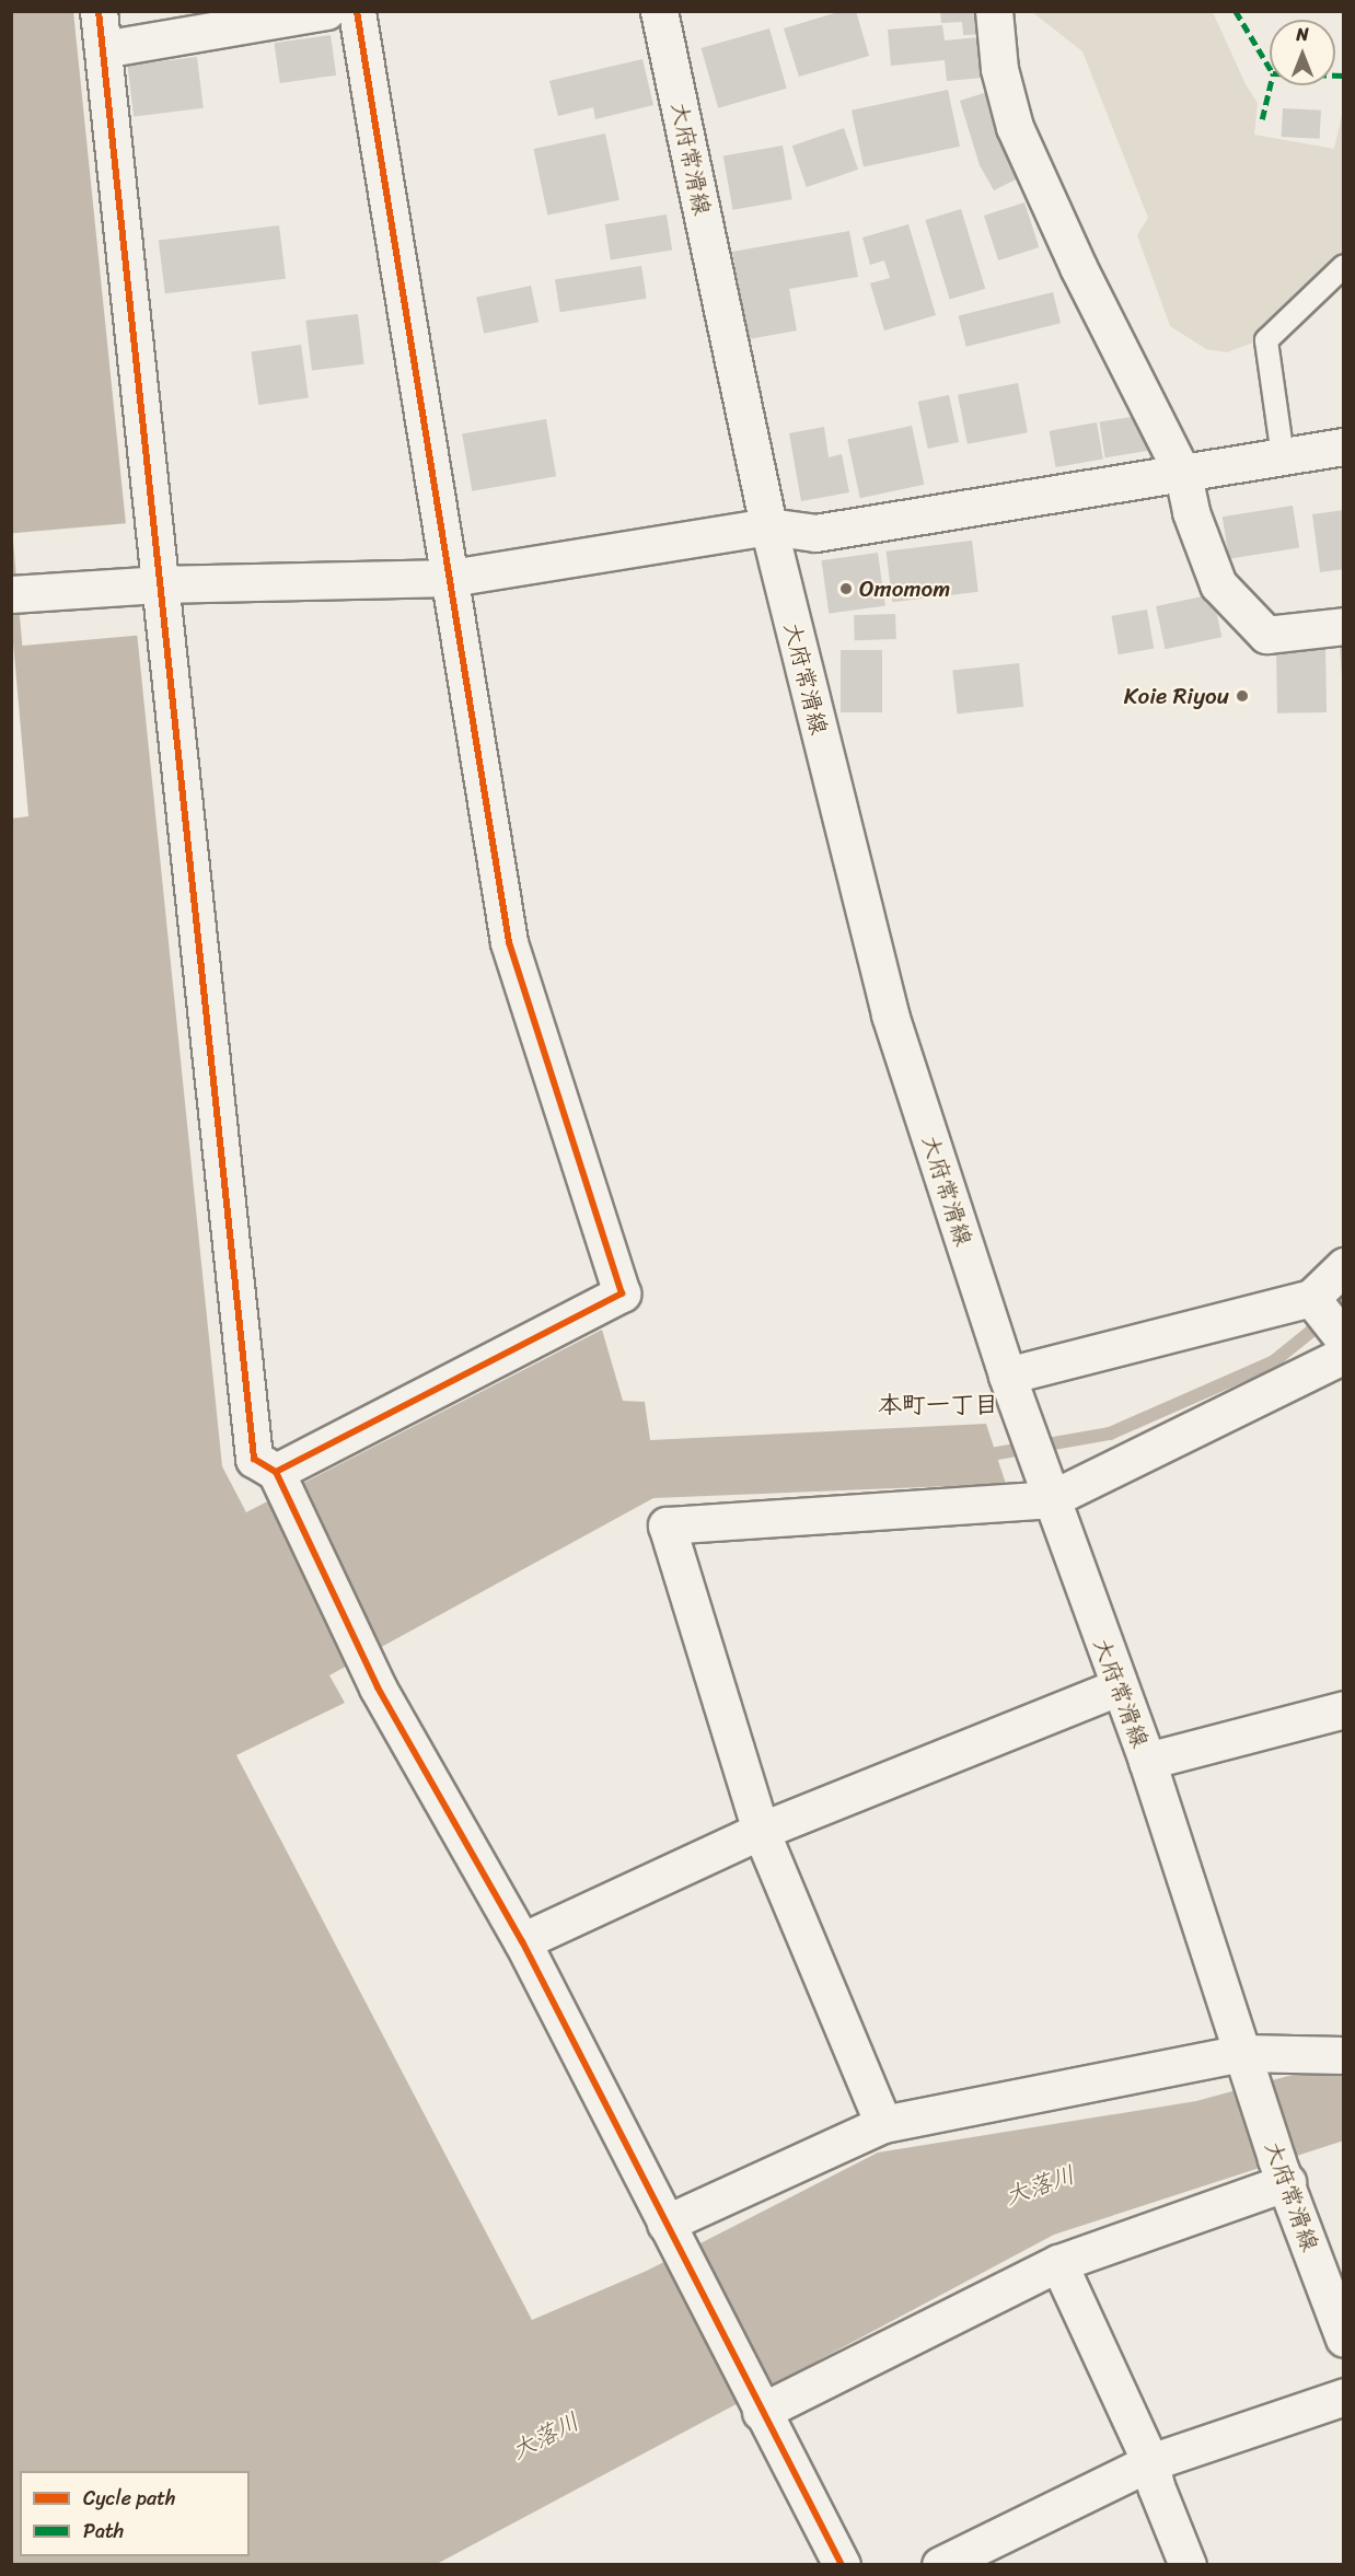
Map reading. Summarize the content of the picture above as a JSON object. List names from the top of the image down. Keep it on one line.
{"streets":{"street":["大府常滑線"]},"districts":["本町一丁目"],"water":["大落川"],"places":["Omomom","Koie Riyou"],"legend":["Cycle path","Path"],"north":"top"}
